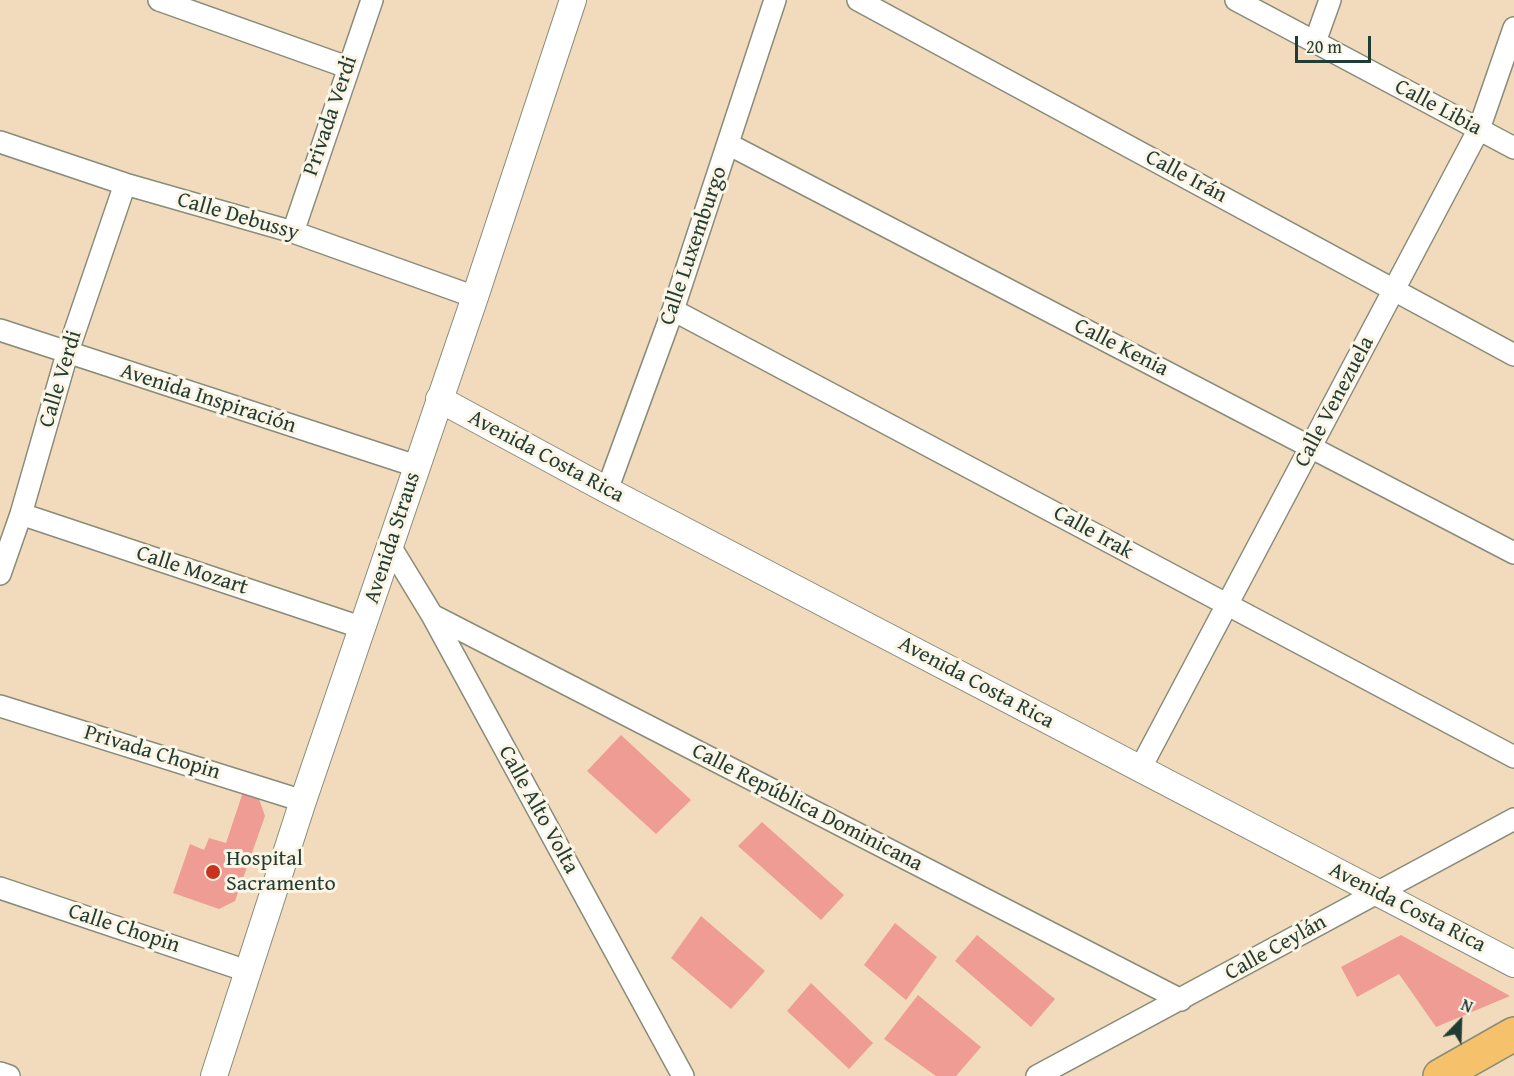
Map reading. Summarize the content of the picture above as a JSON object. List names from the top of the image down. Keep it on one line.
{"streets":{"street":["Calle Libia","Privada Verdi","Calle Irán","Calle Debussy","Calle Luxemburgo","Calle Kenia","Calle Verdi","Avenida Inspiración","Calle Venezuela","Avenida Costa Rica","Calle Irak","Avenida Straus","Calle Mozart","Privada Chopin","Calle República Dominicana","Calle Alto Volta","Calle Chopin","Calle Ceylán"]},"crossings":[["Calle Libia","Calle Venezuela"],["Privada Verdi","Calle Debussy"],["Calle Irán","Calle Venezuela"],["Calle Debussy","Calle Verdi"],["Calle Debussy","Avenida Straus"],["Calle Luxemburgo","Calle Kenia"],["Calle Luxemburgo","Avenida Costa Rica"],["Calle Luxemburgo","Calle Irak"],["Calle Kenia","Calle Venezuela"],["Calle Verdi","Avenida Inspiración"],["Calle Verdi","Calle Mozart"],["Avenida Inspiración","Avenida Straus"],["Calle Venezuela","Avenida Costa Rica"],["Calle Venezuela","Calle Irak"],["Avenida Costa Rica","Avenida Straus"],["Avenida Costa Rica","Calle Ceylán"],["Avenida Straus","Calle Mozart"],["Avenida Straus","Privada Chopin"],["Avenida Straus","Calle Alto Volta"],["Avenida Straus","Calle Chopin"],["Calle República Dominicana","Calle Alto Volta"],["Calle República Dominicana","Calle Ceylán"]],"places":["Hospital Sacramento"],"scale_bar":"20 m","north":"top right"}
